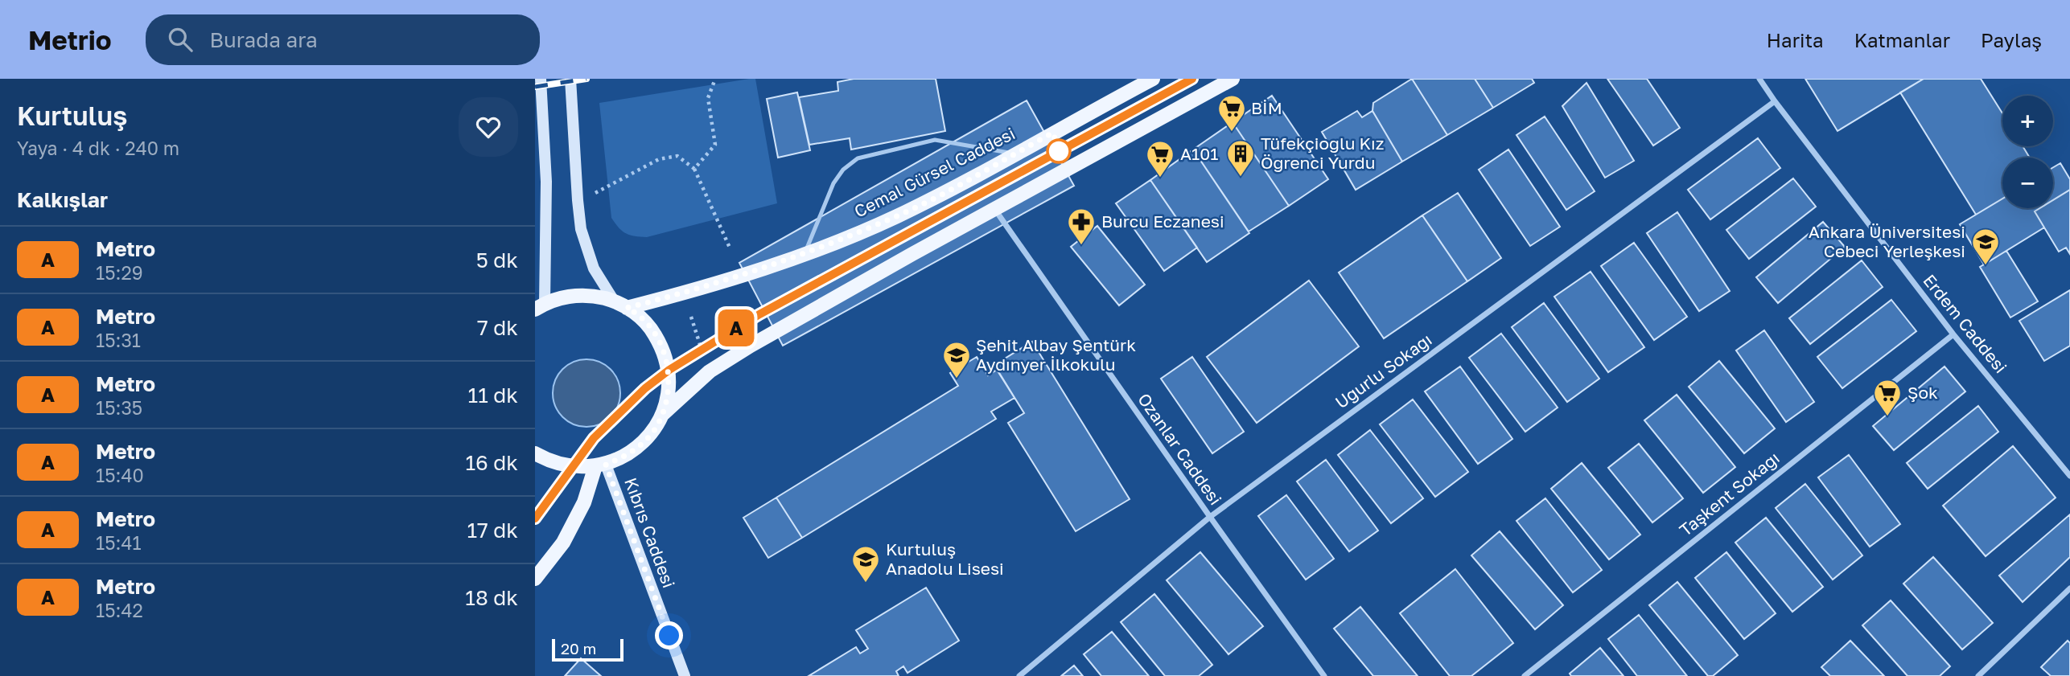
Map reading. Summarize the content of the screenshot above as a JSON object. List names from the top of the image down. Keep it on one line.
{"streets":{"main road":["Cemal Gürsel Caddesi","Kıbrıs Caddesi"],"street":["Erdem Caddesi","Uğurlu Sokağı","Ozanlar Caddesi","Taşkent Sokağı"]},"crossings":[["Erdem Caddesi","Uğurlu Sokağı"],["Erdem Caddesi","Taşkent Sokağı"],["Uğurlu Sokağı","Ozanlar Caddesi"]],"places":{"supermarket":["BİM","A101","Şok"],"building":["Tüfekçioğlu Kız Öğrenci Yurdu"],"pharmacy":["Burcu Eczanesi"],"school or university":["Ankara Üniversitesi Cebeci Yerleşkesi","Şehit Albay Şentürk Aydınyer İlkokulu","Kurtuluş Anadolu Lisesi"]},"lines":["metro line A"],"scale_bar":"20 m","page":{"header":"Metrio","search":"Burada ara","nav":["Harita","Katmanlar","Paylaş"],"heading":[["Kurtuluş","Yaya · 4 dk · 240 m"],"Kalkışlar"],"on_map":"A","map_buttons":["+","−"],"list":[{"mark":"A","name":"Metro","note":"15:29","value":"5 dk"},{"mark":"A","name":"Metro","note":"15:31","value":"7 dk"},{"mark":"A","name":"Metro","note":"15:35","value":"11 dk"},{"mark":"A","name":"Metro","note":"15:40","value":"16 dk"},{"mark":"A","name":"Metro","note":"15:41","value":"17 dk"},{"mark":"A","name":"Metro","note":"15:42","value":"18 dk"}],"scale":"20 m"}}
